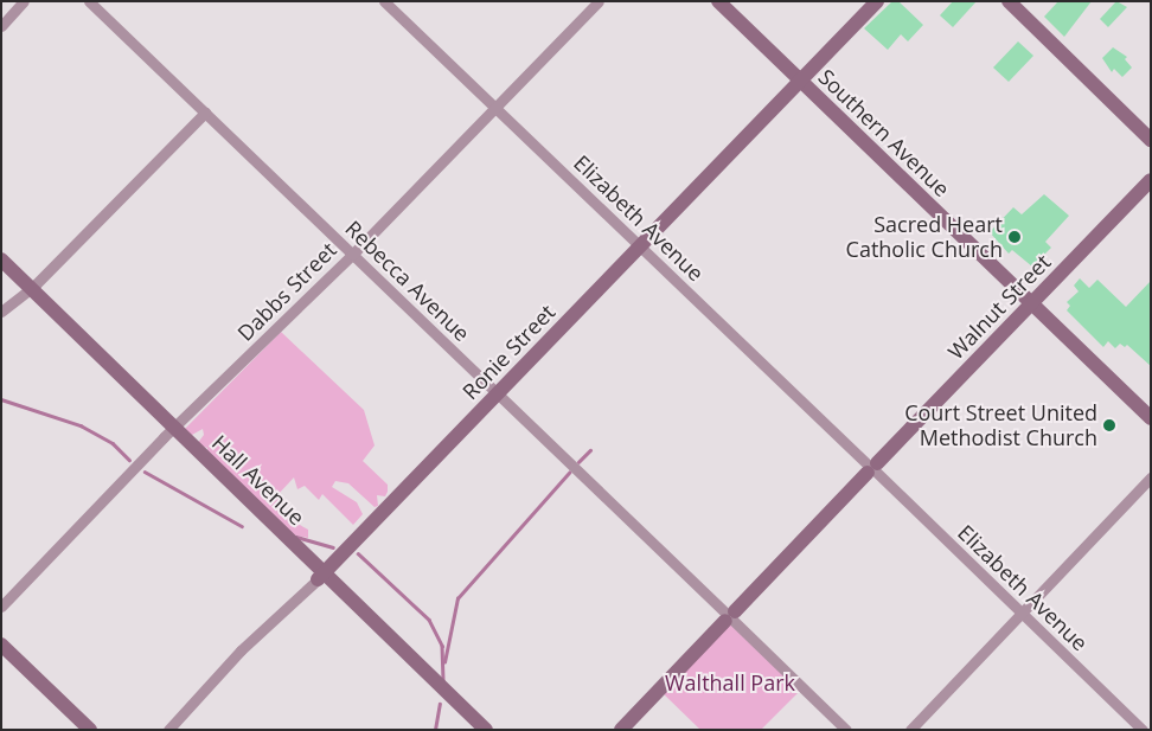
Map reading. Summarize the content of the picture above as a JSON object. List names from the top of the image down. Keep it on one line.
{"streets":{"street":["Southern Avenue","Elizabeth Avenue","Rebecca Avenue","Dabbs Street","Walnut Street","Ronie Street","Hall Avenue"]},"crossings":[["Southern Avenue","Walnut Street"],["Southern Avenue","Ronie Street"],["Elizabeth Avenue","Dabbs Street"],["Elizabeth Avenue","Walnut Street"],["Elizabeth Avenue","Ronie Street"],["Rebecca Avenue","Dabbs Street"],["Rebecca Avenue","Walnut Street"],["Rebecca Avenue","Ronie Street"],["Dabbs Street","Hall Avenue"],["Ronie Street","Hall Avenue"]],"parks":["Walthall Park"],"places":["Sacred Heart Catholic Church","Court Street United Methodist Church"]}
